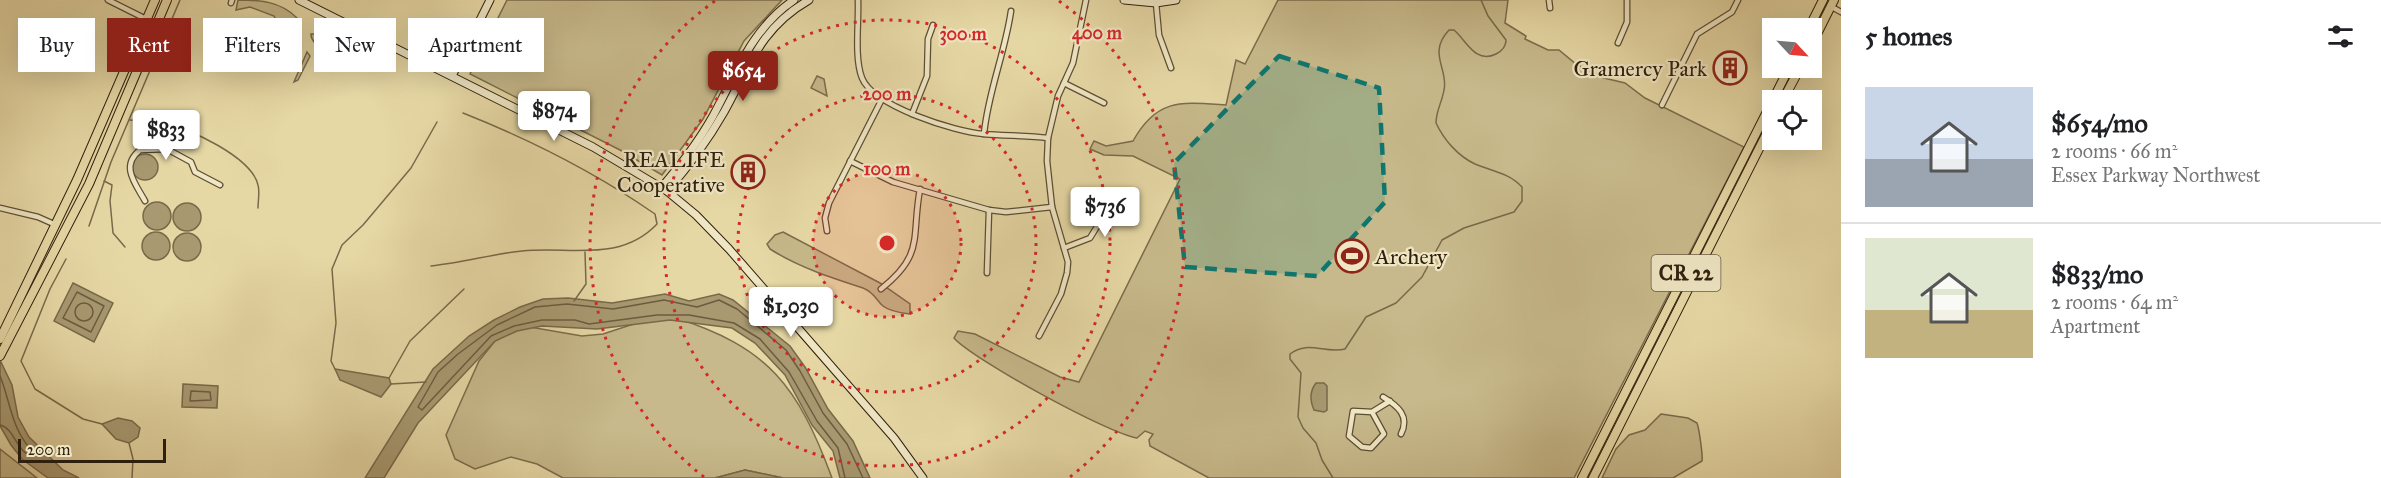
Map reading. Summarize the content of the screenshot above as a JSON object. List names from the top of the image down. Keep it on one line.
{"streets":{"main road":["CR 22"]},"places":{"building":["Gramercy Park","REALIFE Cooperative"],"sports":["Archery"]},"scale_bar":"200 m","north":"bottom right","page":{"heading":"5 homes","chip":["Buy","Rent","Filters","New","Apartment"],"price":["$654","$874","$833","$736","$1,030"],"list":[{"name":"$654/mo","note":"2 rooms · 66 m² · Essex Parkway Northwest"},{"name":"$833/mo","note":"2 rooms · 64 m² · Apartment"}],"scale":"200 m"},"rings":["400 m","300 m","200 m","100 m"]}
